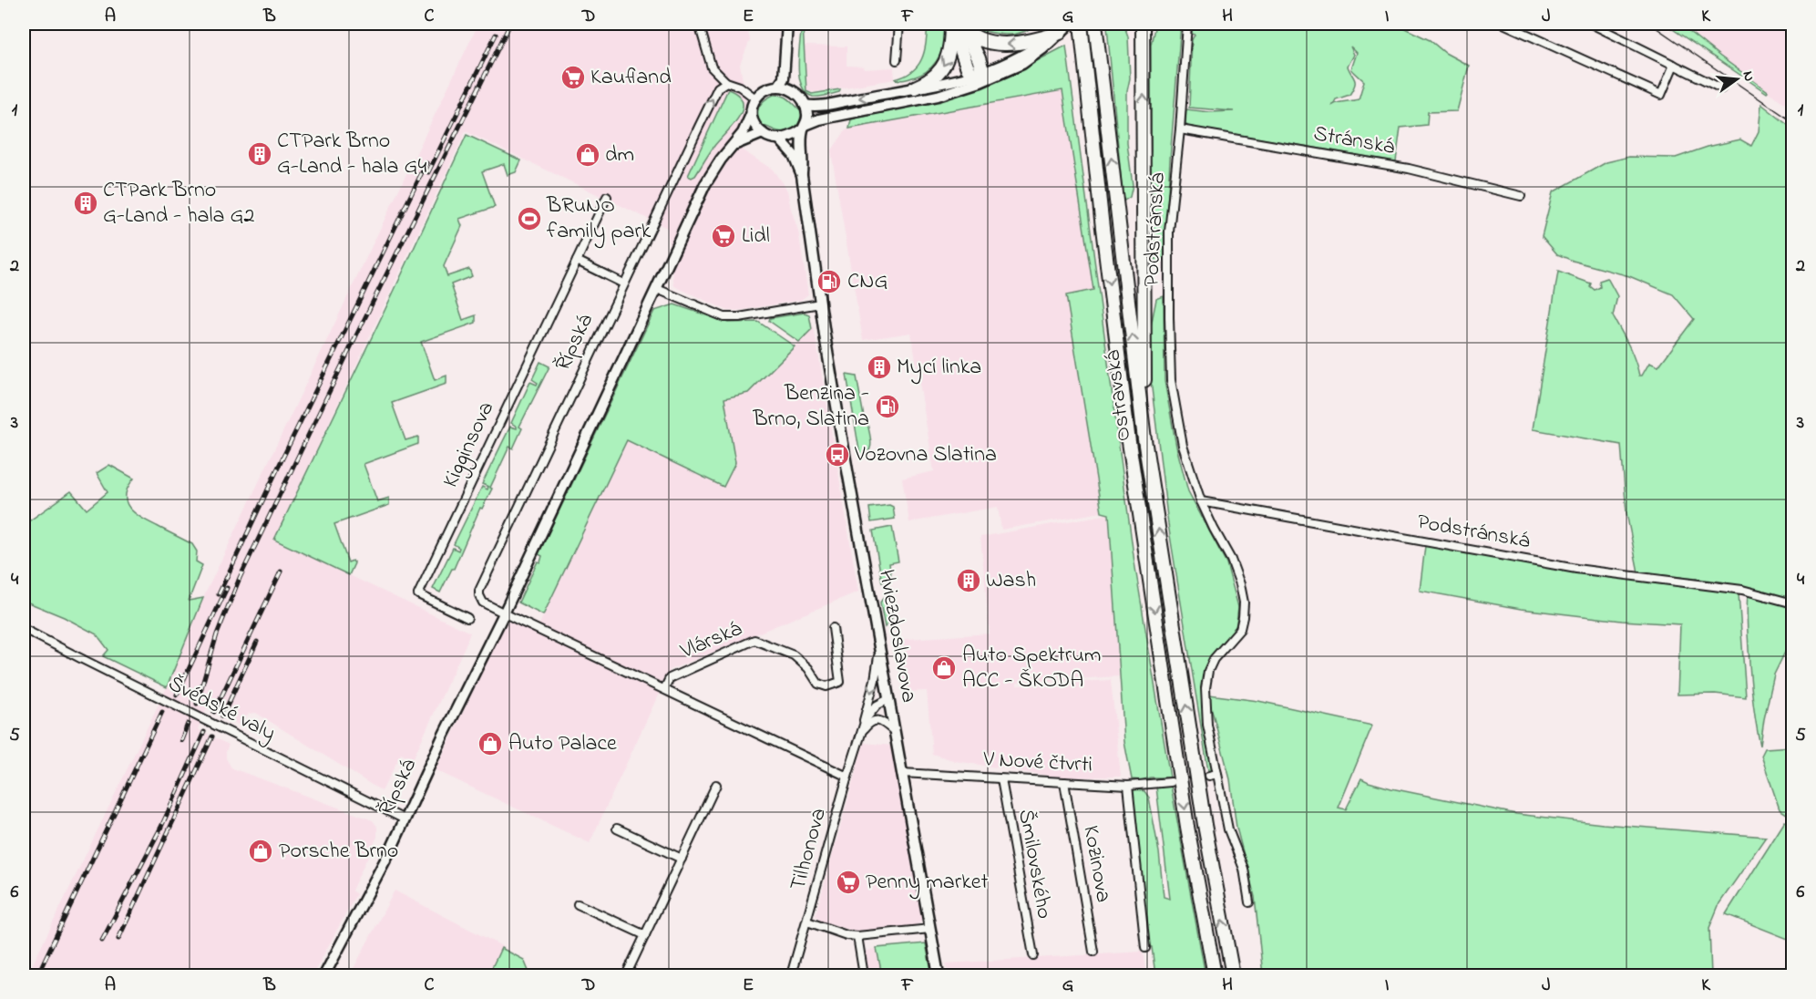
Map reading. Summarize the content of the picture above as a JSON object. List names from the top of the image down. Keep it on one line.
{"streets":{"highway":["Ostravská"],"main road":["Řípská","Hviezdoslavova"],"street":["Stránská","Podstránská","Kigginsova","Vlárská","Švédské valy","V Nové čtvrti","Tilhonova","Šmilovského","Kozinova"]},"crossings":[["Stránská","Podstránská"],["Řípská","Hviezdoslavova"],["Řípská","Vlárská"],["Řípská","Švédské valy"],["Hviezdoslavova","V Nové čtvrti"],["Hviezdoslavova","Tilhonova"],["Vlárská","Tilhonova"],["V Nové čtvrti","Šmilovského"],["V Nové čtvrti","Kozinova"]],"places":{"supermarket":["Kaufland","Lidl","Penny market"],"building":["CTPark Brno G-Land - hala G4","CTPark Brno G-Land - hala G2","Mycí linka","Wash"],"shop":["dm","Auto Spektrum ACC - ŠKODA","Auto Palace","Porsche Brno"],"sports":["BRuNO family park"],"fuel station":["CNG","Benzina - Brno, Slatina"],"bus stop":["Vozovna Slatina"]},"north":"right","grid":{"columns":["A","B","C","D","E","F","G","H","I","J","K"],"rows":["1","2","3","4","5","6"]}}
